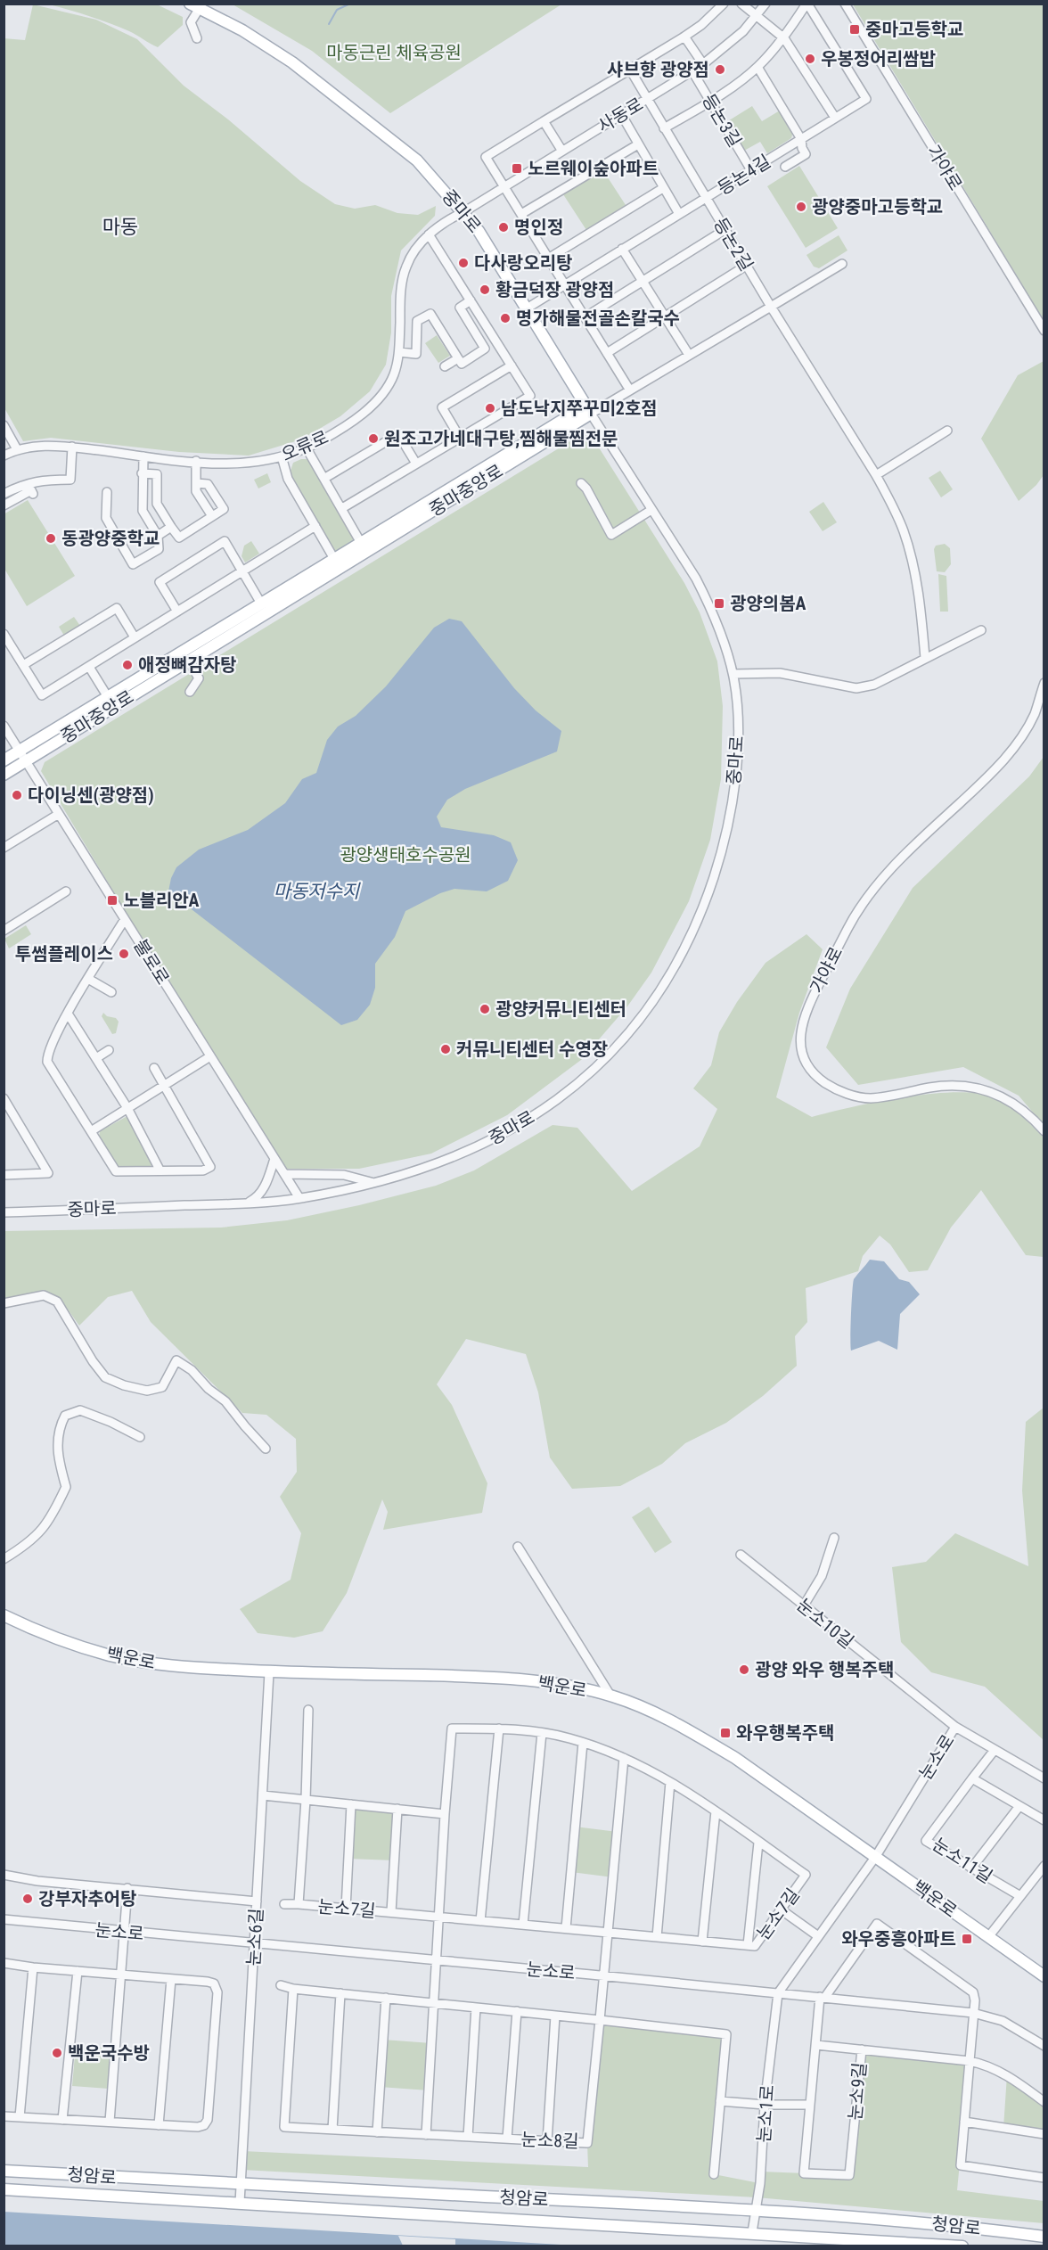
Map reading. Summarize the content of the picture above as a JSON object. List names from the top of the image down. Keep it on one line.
{"streets":{"main road":["중마로","중마중앙로","백운로","청암로"],"street":["사동로","등논3길","가야로","등논4길","등논2길","오류로","불로로","눈소10길","눈소로","눈소11길","눈소7길","눈소6길","눈소9길","눈소1로","눈소8길"]},"crossings":[["사동로","등논3길"],["사동로","중마로"],["사동로","등논2길"],["사동로","오류로"],["등논3길","등논4길"],["등논4길","중마로"],["등논4길","등논2길"],["중마로","오류로"],["중마로","중마중앙로"],["중마로","불로로"],["등논2길","중마중앙로"],["중마중앙로","불로로"],["눈소10길","눈소로"],["백운로","눈소로"],["백운로","눈소6길"],["눈소로","눈소6길"],["눈소로","눈소1로"],["눈소6길","청암로"],["눈소1로","청암로"]],"districts":["마동"],"water":["마동저수지"],"parks":["마동근린 체육공원","광양생태호수공원"],"places":{"transit":["중마고등학교","노르웨이숲아파트","광양의봄A","노블리안A","와우행복주택","와우중흥아파트"],"other":["우봉정어리쌈밥","샤브향 광양점","광양중마고등학교","명인정","다사랑오리탕","황금덕장 광양점","명가해물전골손칼국수","남도낙지쭈꾸미2호점","원조고가네대구탕,찜해물찜전문","동광양중학교","애정뼈감자탕","다이닝센(광양점)","투썸플레이스","광양커뮤니티센터","커뮤니티센터 수영장","광양 와우 행복주택","강부자추어탕","백운국수방"]}}
